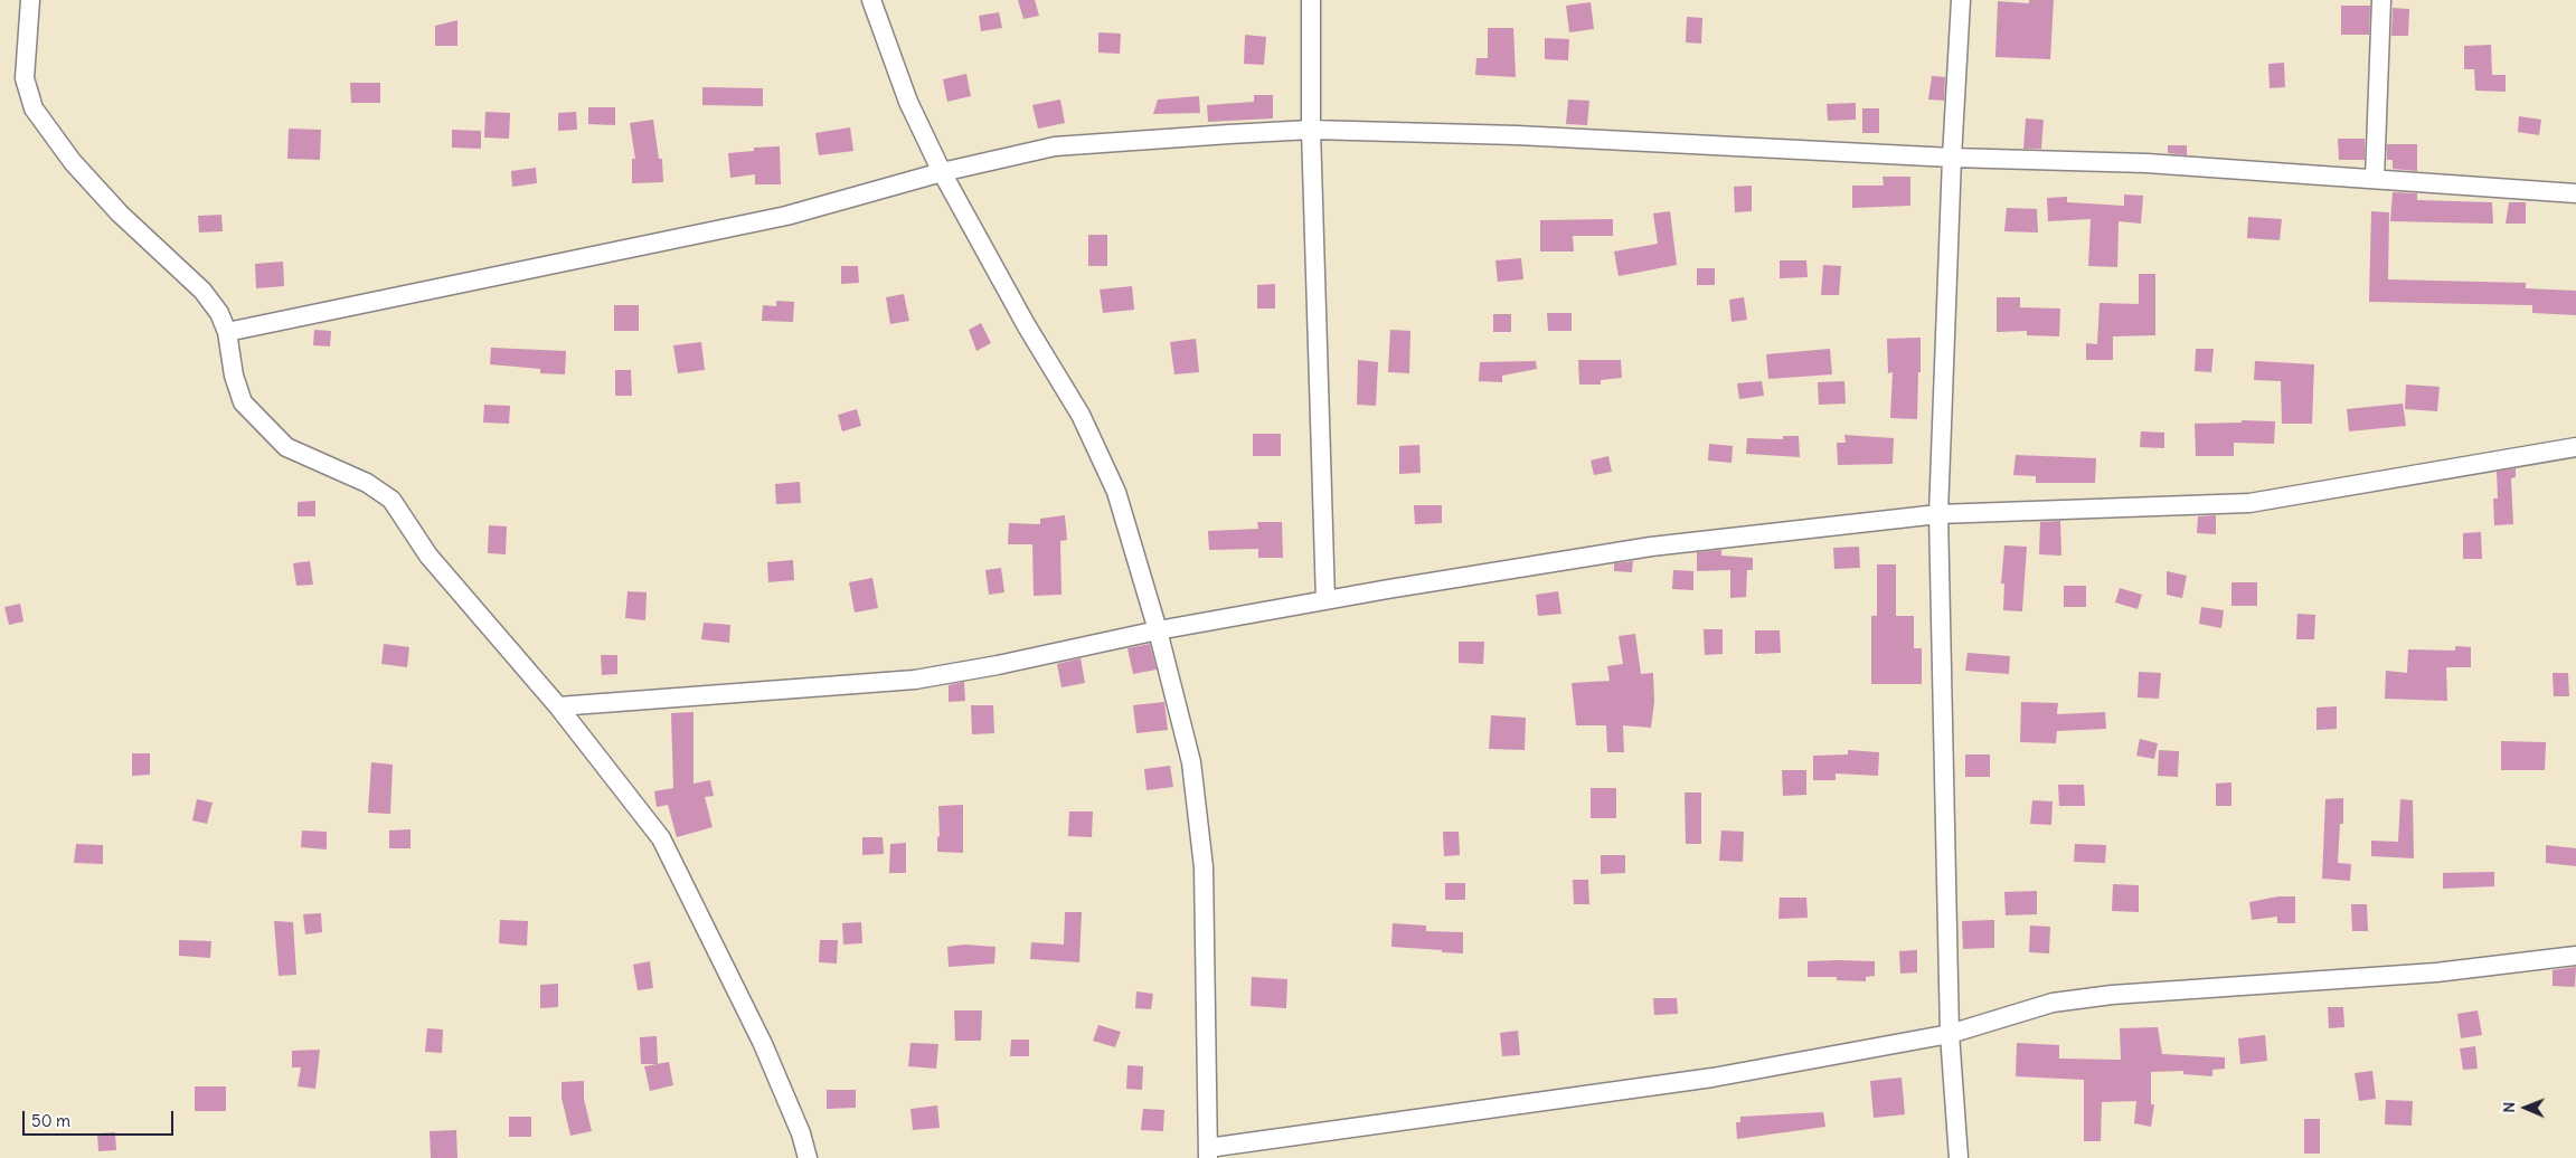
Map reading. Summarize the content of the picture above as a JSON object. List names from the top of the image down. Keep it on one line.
{"scale_bar":"50 m","north":"left"}
